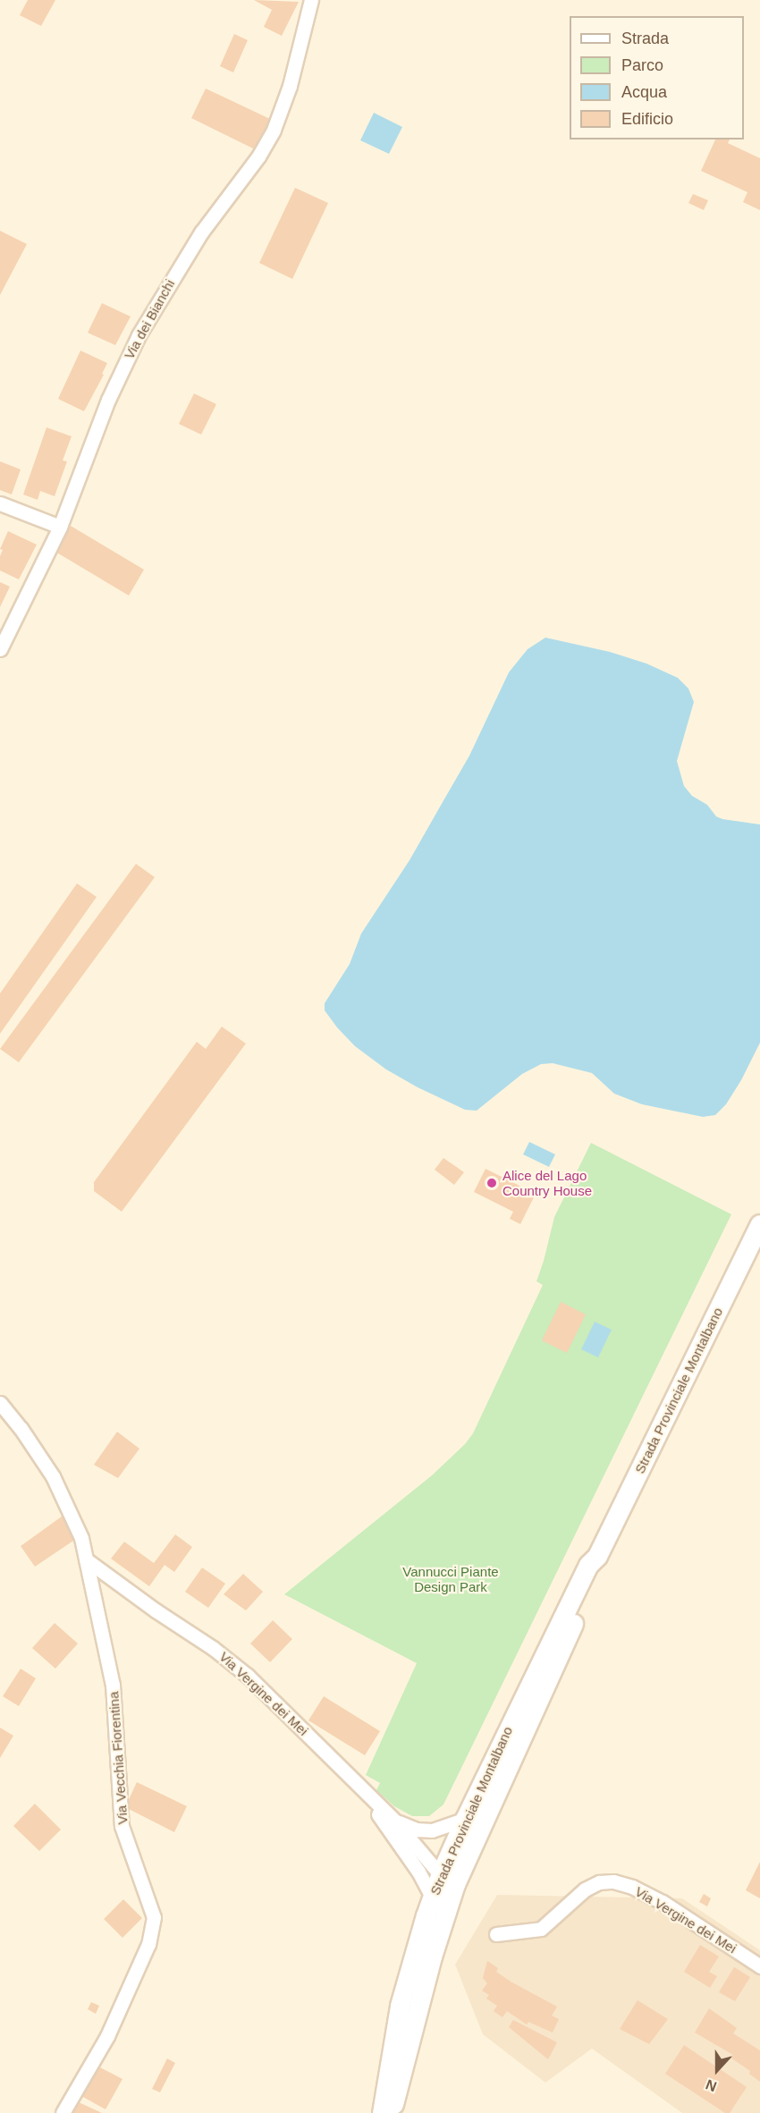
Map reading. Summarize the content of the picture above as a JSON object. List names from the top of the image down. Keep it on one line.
{"streets":{"main road":["Strada Provinciale Montalbano"],"street":["Via dei Bianchi","Via Vergine dei Mei","Via Vecchia Fiorentina"]},"crossings":[["Strada Provinciale Montalbano","Via Vergine dei Mei"],["Via Vergine dei Mei","Via Vecchia Fiorentina"]],"parks":["Vannucci Piante Design Park"],"places":["Alice del Lago Country House"],"legend":["Strada","Parco","Acqua","Edificio"],"north":"bottom"}
